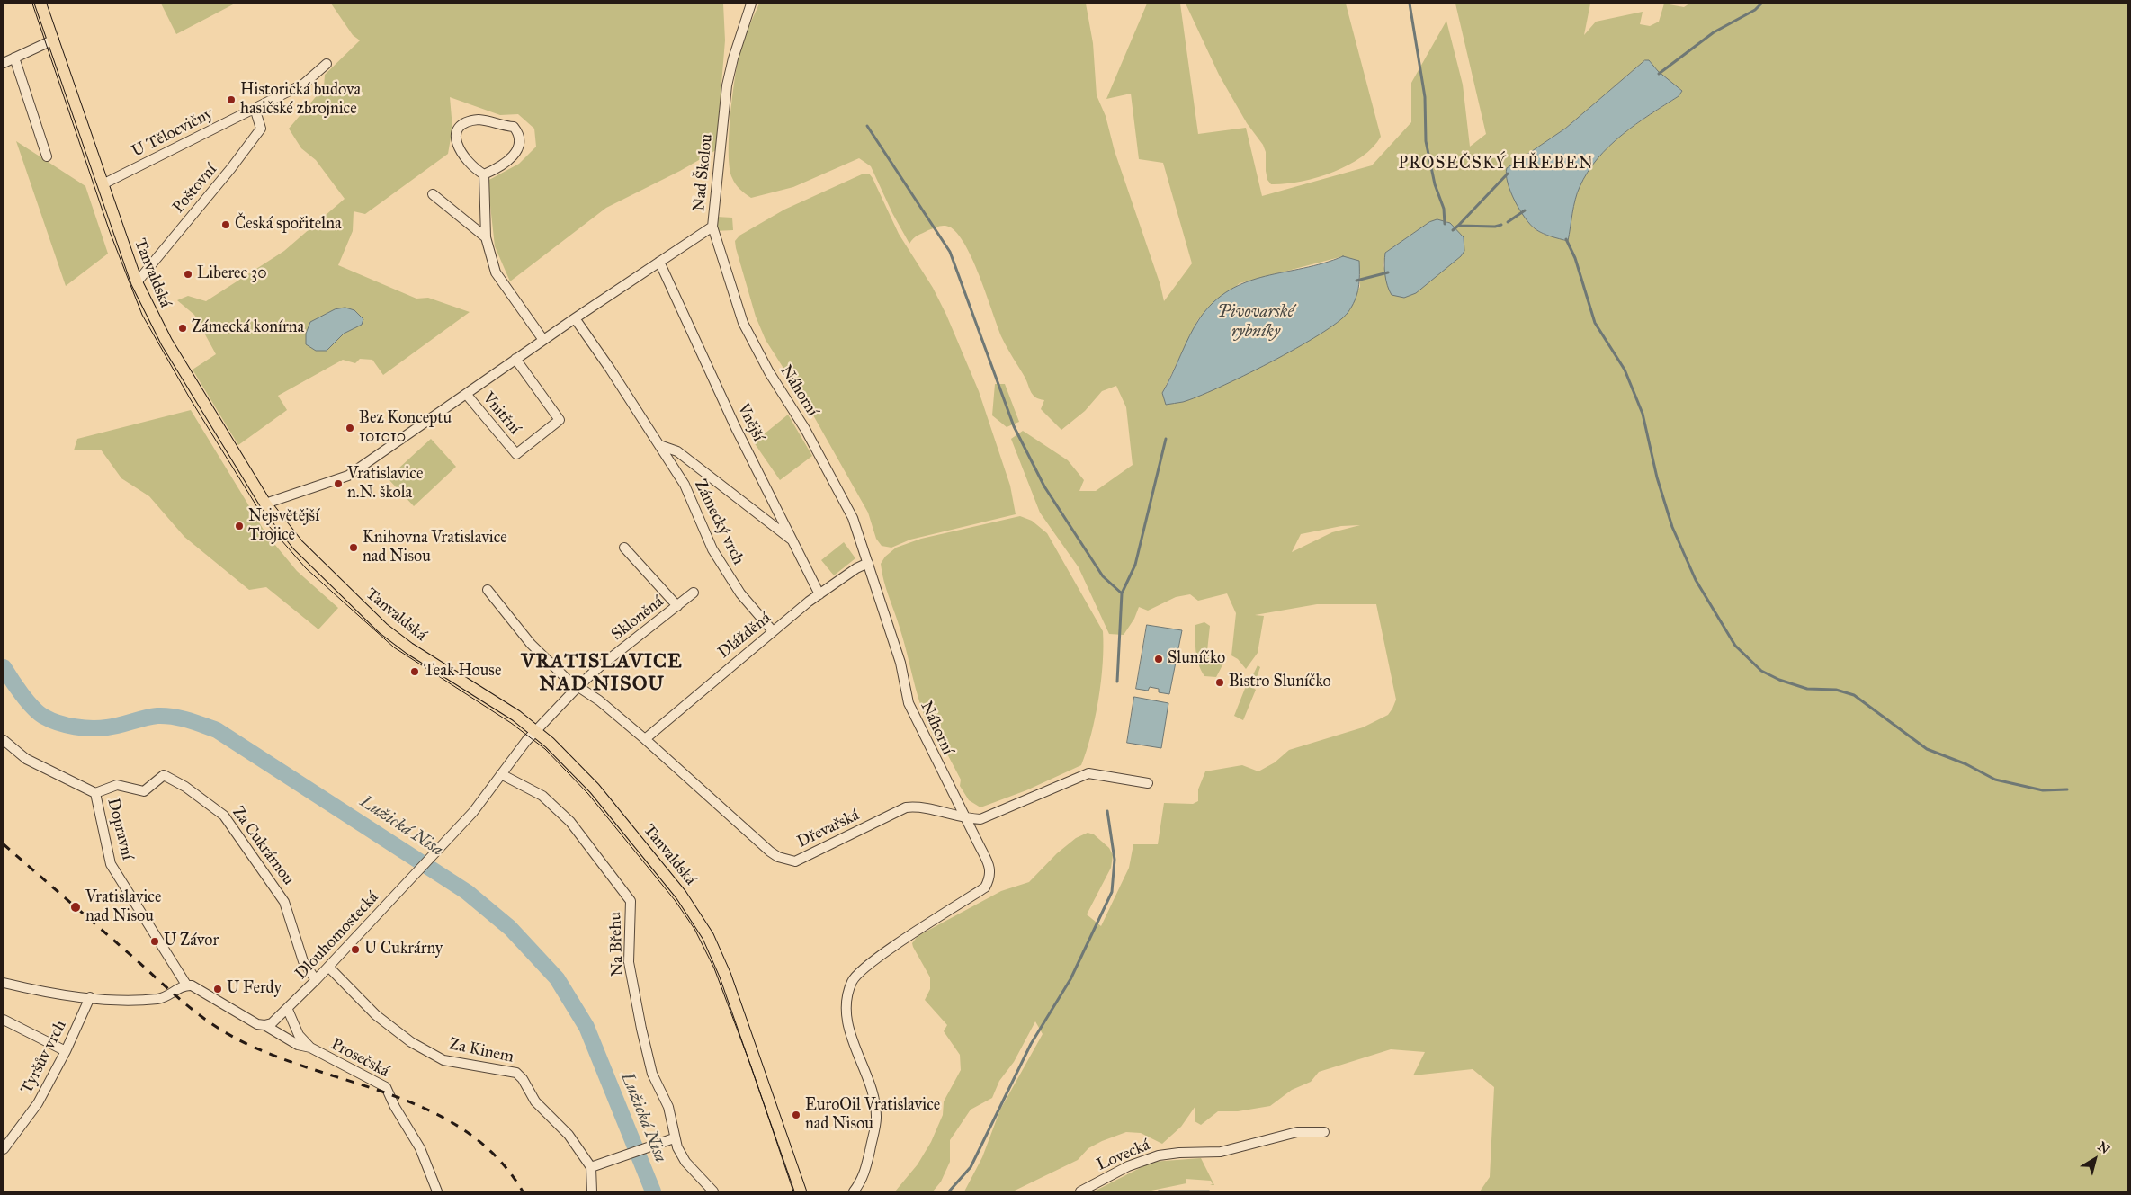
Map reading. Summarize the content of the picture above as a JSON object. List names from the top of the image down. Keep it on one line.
{"streets":{"main road":["Tanvaldská"],"street":["U Tělocvičny","Nad Školou","Poštovní","Náhorní","Vnitřní","Vnější","Zámecký vrch","Skloněná","Dlážděná","Dopravní","Dřevařská","Za Cukrárnou","Dlouhomostecká","Na Břehu","Za Kinem","Tyršův vrch","Prosečská","Lovecká"]},"crossings":[["U Tělocvičny","Poštovní"],["U Tělocvičny","Tanvaldská"],["Nad Školou","Tanvaldská"],["Nad Školou","Náhorní"],["Nad Školou","Vnitřní"],["Nad Školou","Vnější"],["Nad Školou","Zámecký vrch"],["Poštovní","Tanvaldská"],["Tanvaldská","Dlouhomostecká"],["Náhorní","Dlážděná"],["Náhorní","Dřevařská"],["Vnější","Zámecký vrch"],["Vnější","Dlážděná"],["Zámecký vrch","Dlážděná"],["Skloněná","Dřevařská"],["Dlážděná","Dřevařská"],["Dopravní","Za Cukrárnou"],["Za Cukrárnou","Dlouhomostecká"],["Dlouhomostecká","Na Břehu"],["Dlouhomostecká","Za Kinem"],["Dlouhomostecká","Prosečská"]],"districts":["PROSEČSKÝ HŘEBEN","VRATISLAVICE NAD NISOU"],"water":["Pivovarské rybníky","Lužická Nisa"],"places":["Historická budova hasičské zbrojnice","Česká spořitelna","Liberec 30","Zámecká konírna","Bez Konceptu 101010","Vratislavice n.N. škola","Nejsvětější Trojice","Knihovna Vratislavice nad Nisou","Sluníčko","Teak House","Bistro Sluníčko","Vratislavice nad Nisou","U Závor","U Cukrárny","U Ferdy","EuroOil Vratislavice nad Nisou"],"north":"top right"}
